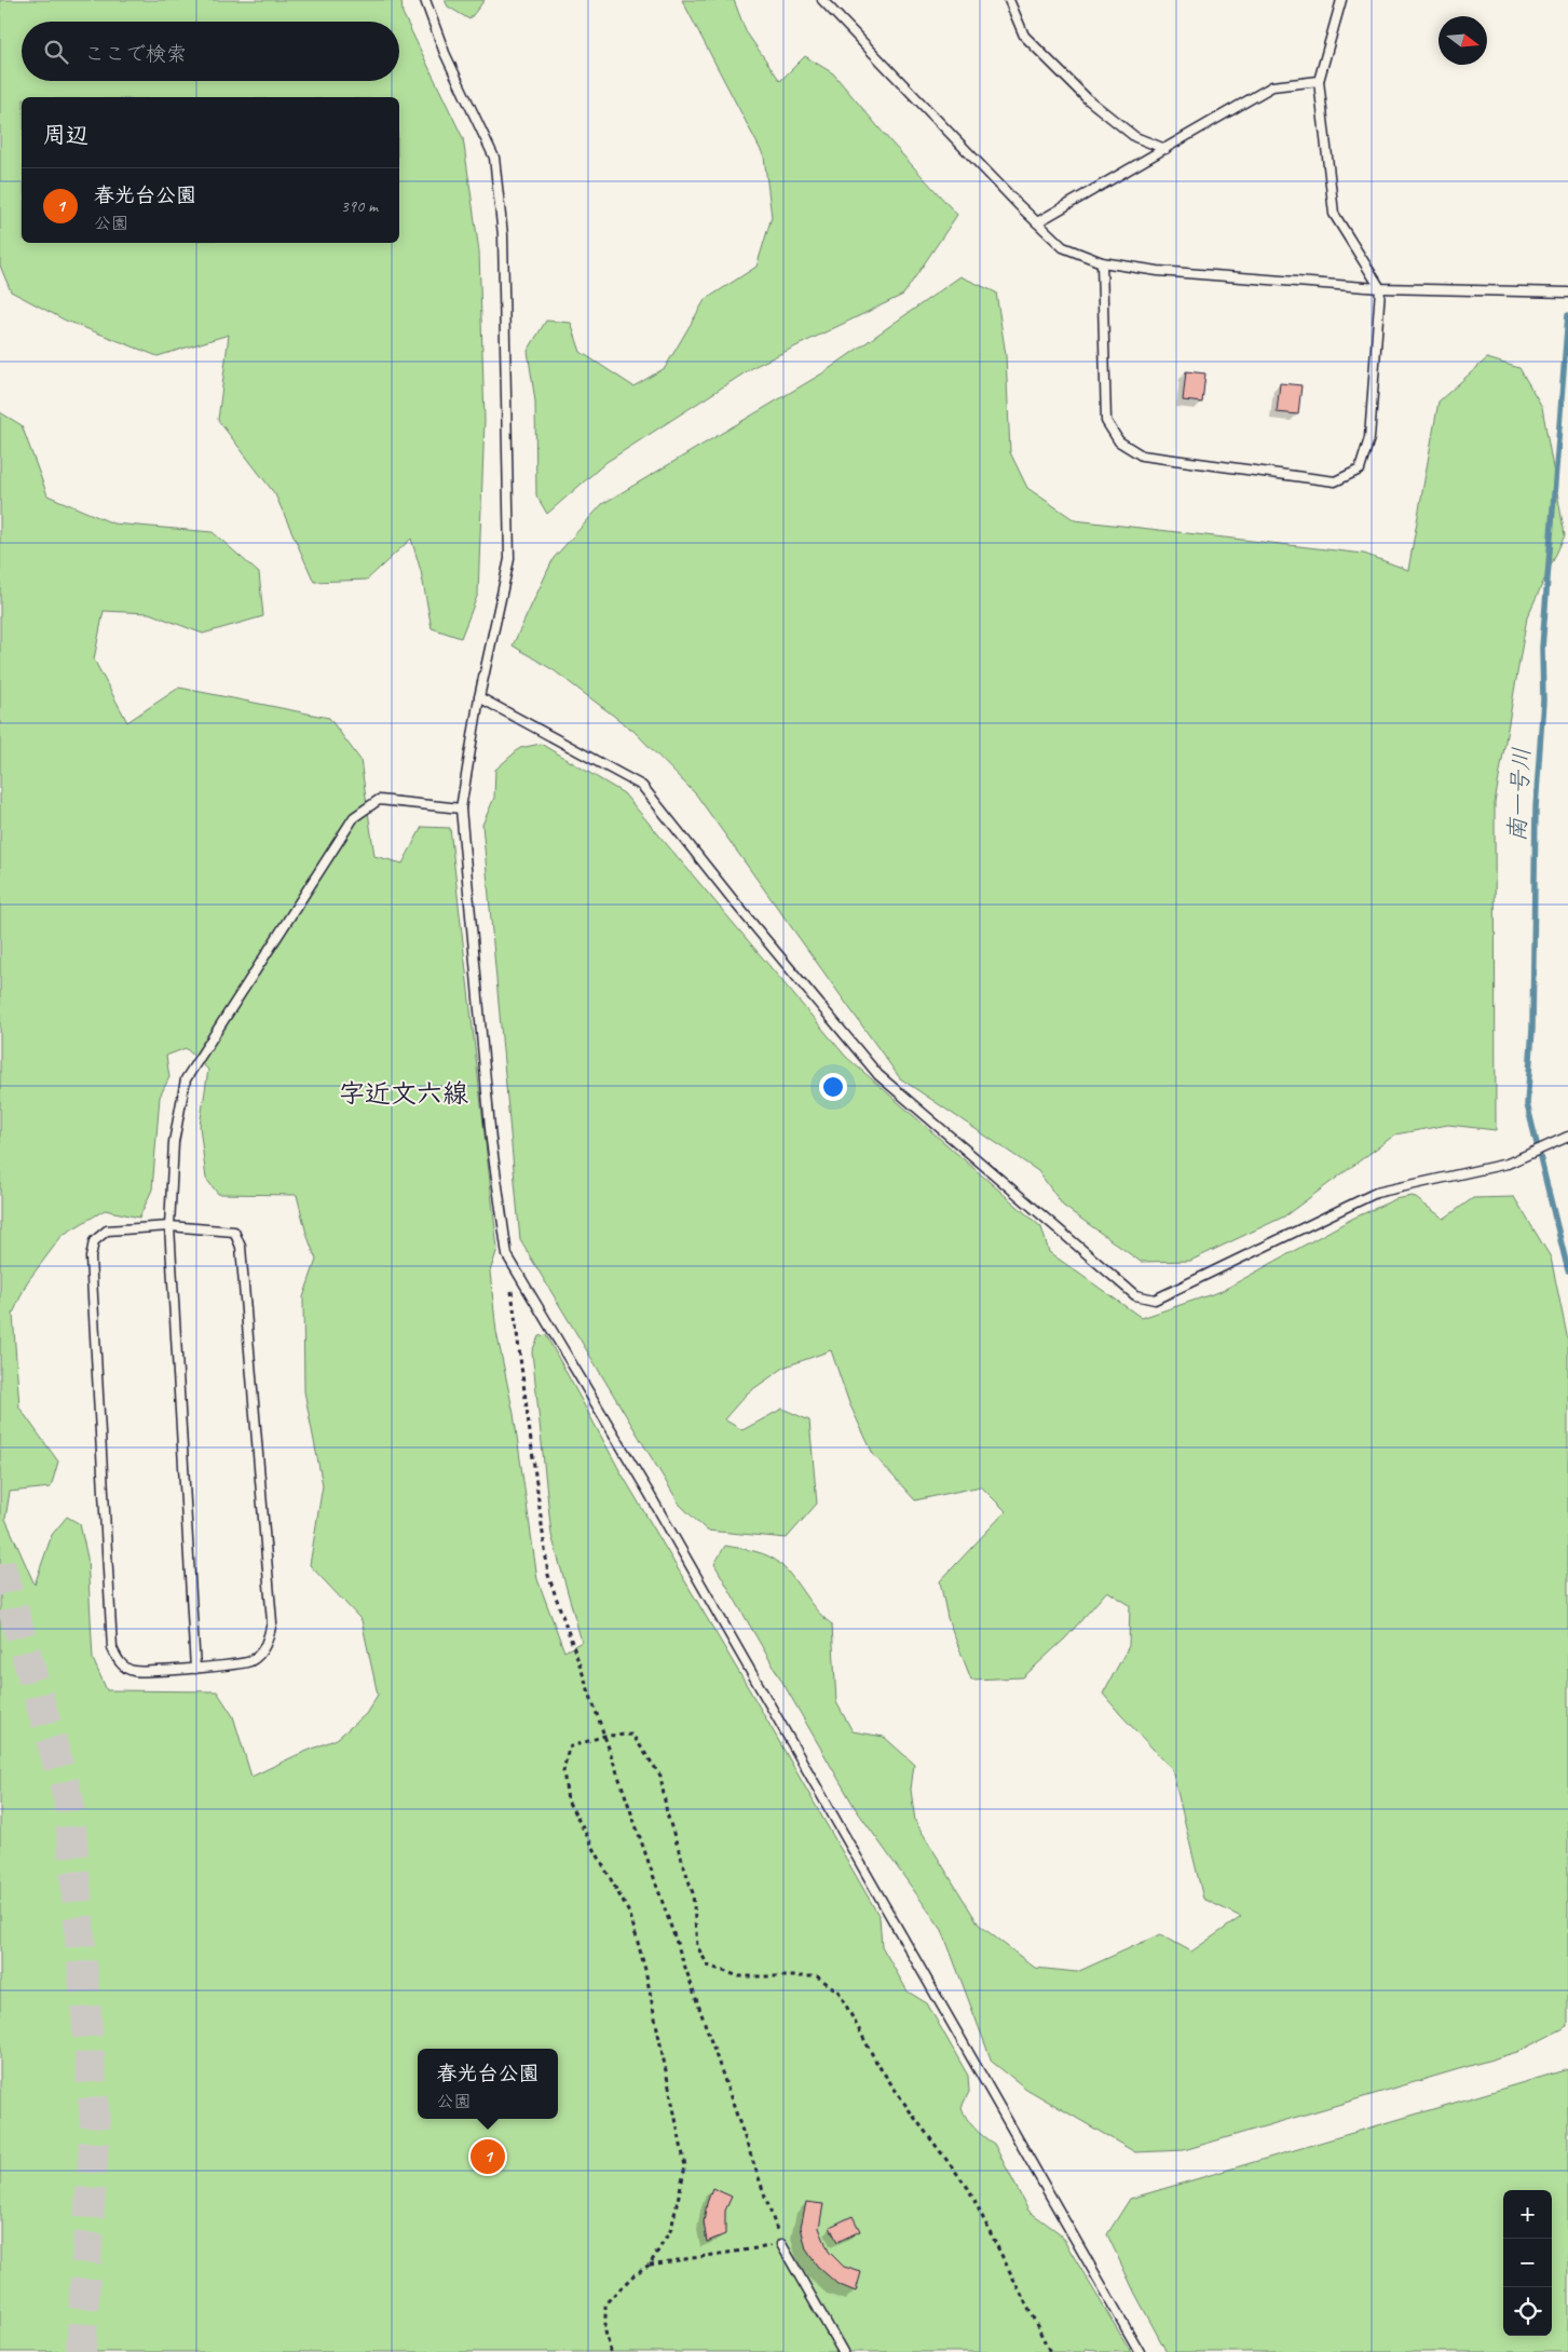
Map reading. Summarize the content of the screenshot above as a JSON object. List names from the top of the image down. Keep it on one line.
{"districts":["字近文六線"],"water":["南一号川"],"north":"right","page":{"search":"ここで検索","heading":"周辺","list":[{"mark":"1","name":"春光台公園","note":"公園","value":"390 m"}],"popup":["春光台公園","公園"],"pins":"1","map_buttons":["+","−"]}}
